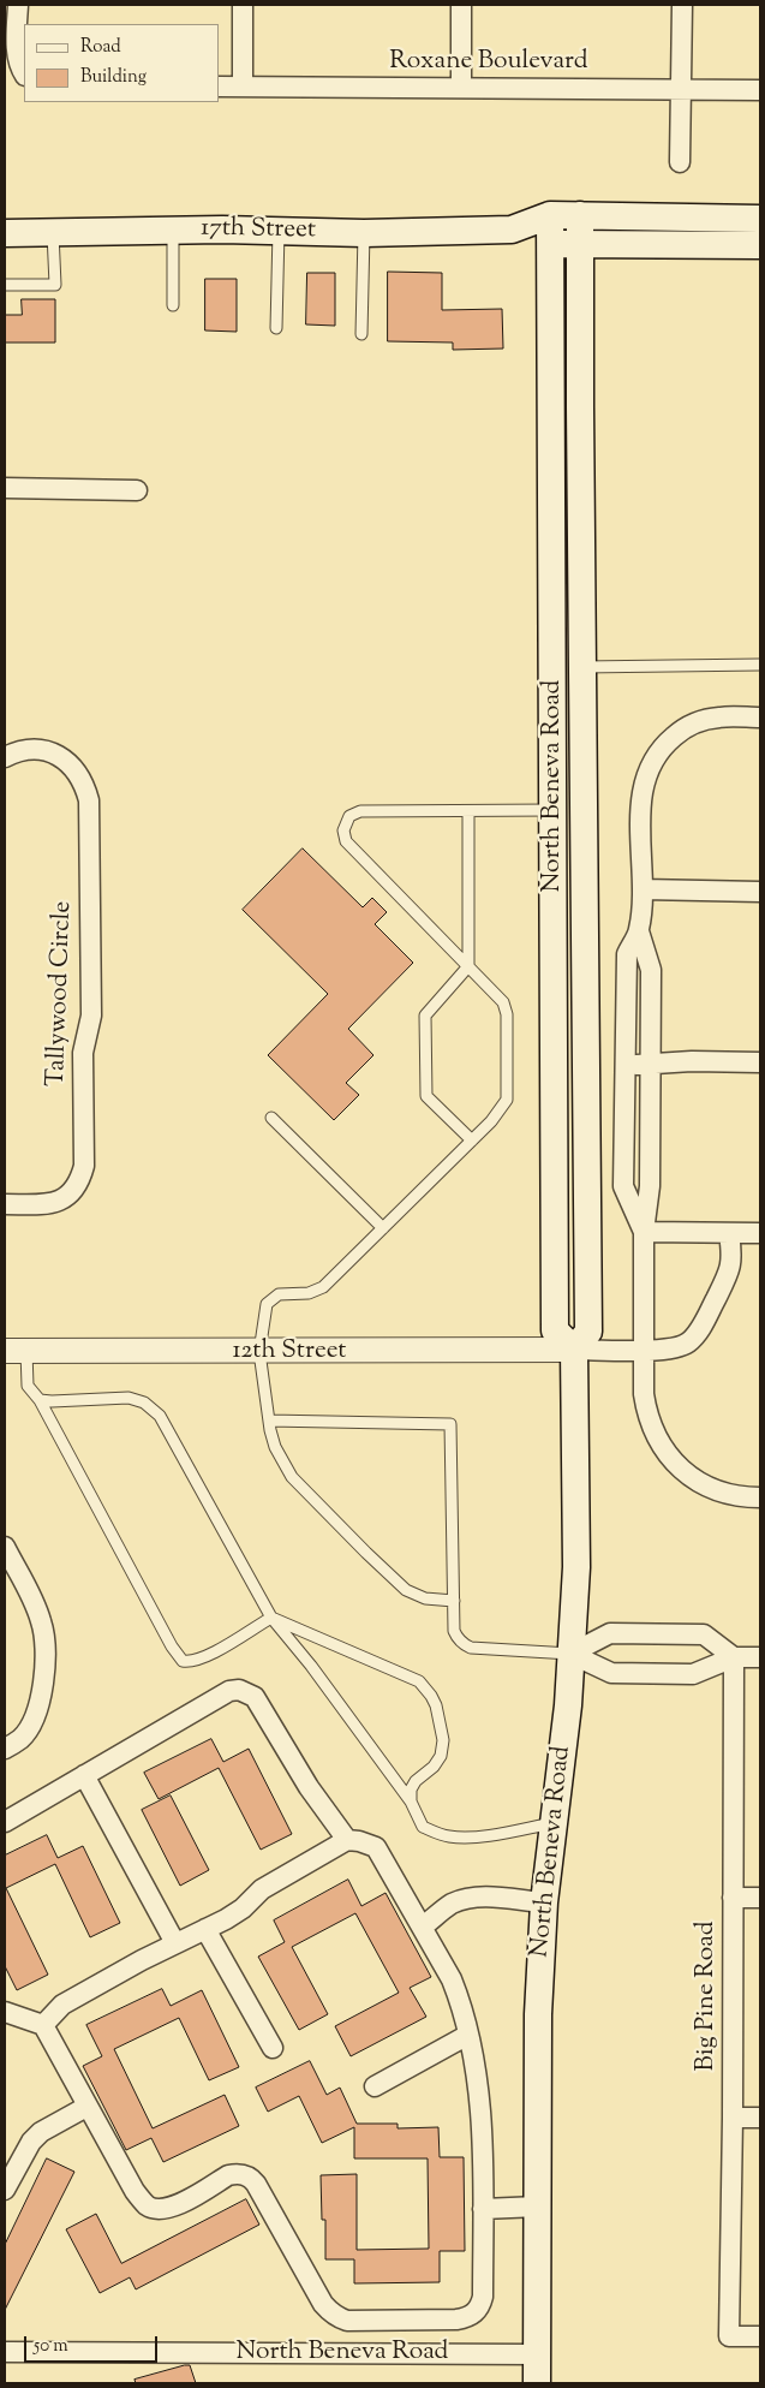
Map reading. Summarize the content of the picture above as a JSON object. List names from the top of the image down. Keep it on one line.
{"streets":{"main road":["17th Street","North Beneva Road"],"street":["Roxane Boulevard","Tallywood Circle","12th Street","Big Pine Road"]},"crossings":[["17th Street","North Beneva Road"],["North Beneva Road","12th Street"]],"legend":["Road","Building"],"scale_bar":"50 m"}
